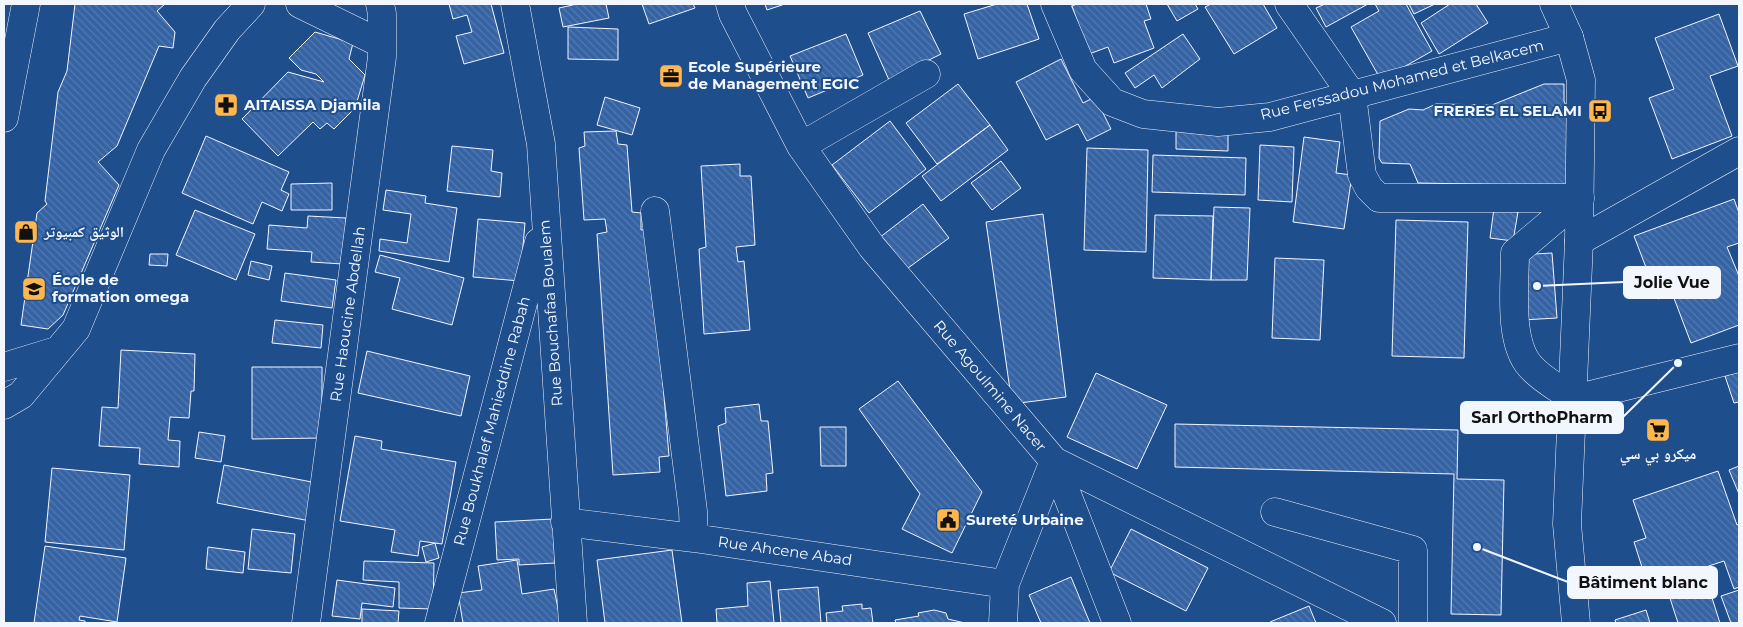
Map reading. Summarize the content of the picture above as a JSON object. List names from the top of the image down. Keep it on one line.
{"streets":{"street":["Rue Ferssadou Mohamed et Belkacem","Rue Bouchafaa Boualem","Rue Haoucine Abdellah","Rue Agoulmine Nacer","Rue Boukhalef Mahieddine Rabah","Rue Ahcene Abad"]},"crossings":[["Rue Bouchafaa Boualem","Rue Boukhalef Mahieddine Rabah"],["Rue Bouchafaa Boualem","Rue Ahcene Abad"]],"places":{"office":["Ecole Supérieure de Management EGIC"],"pharmacy":["AITAISSA Djamila"],"bus stop":["FRERES EL SELAMI"],"shop":["الوثيق كمبيوتر"],"other":["Jolie Vue","Sarl OrthoPharm","Bâtiment blanc"],"school or university":["École de formation omega"],"supermarket":["ميكرو بي سي"],"public building":["Sureté Urbaine"]}}
